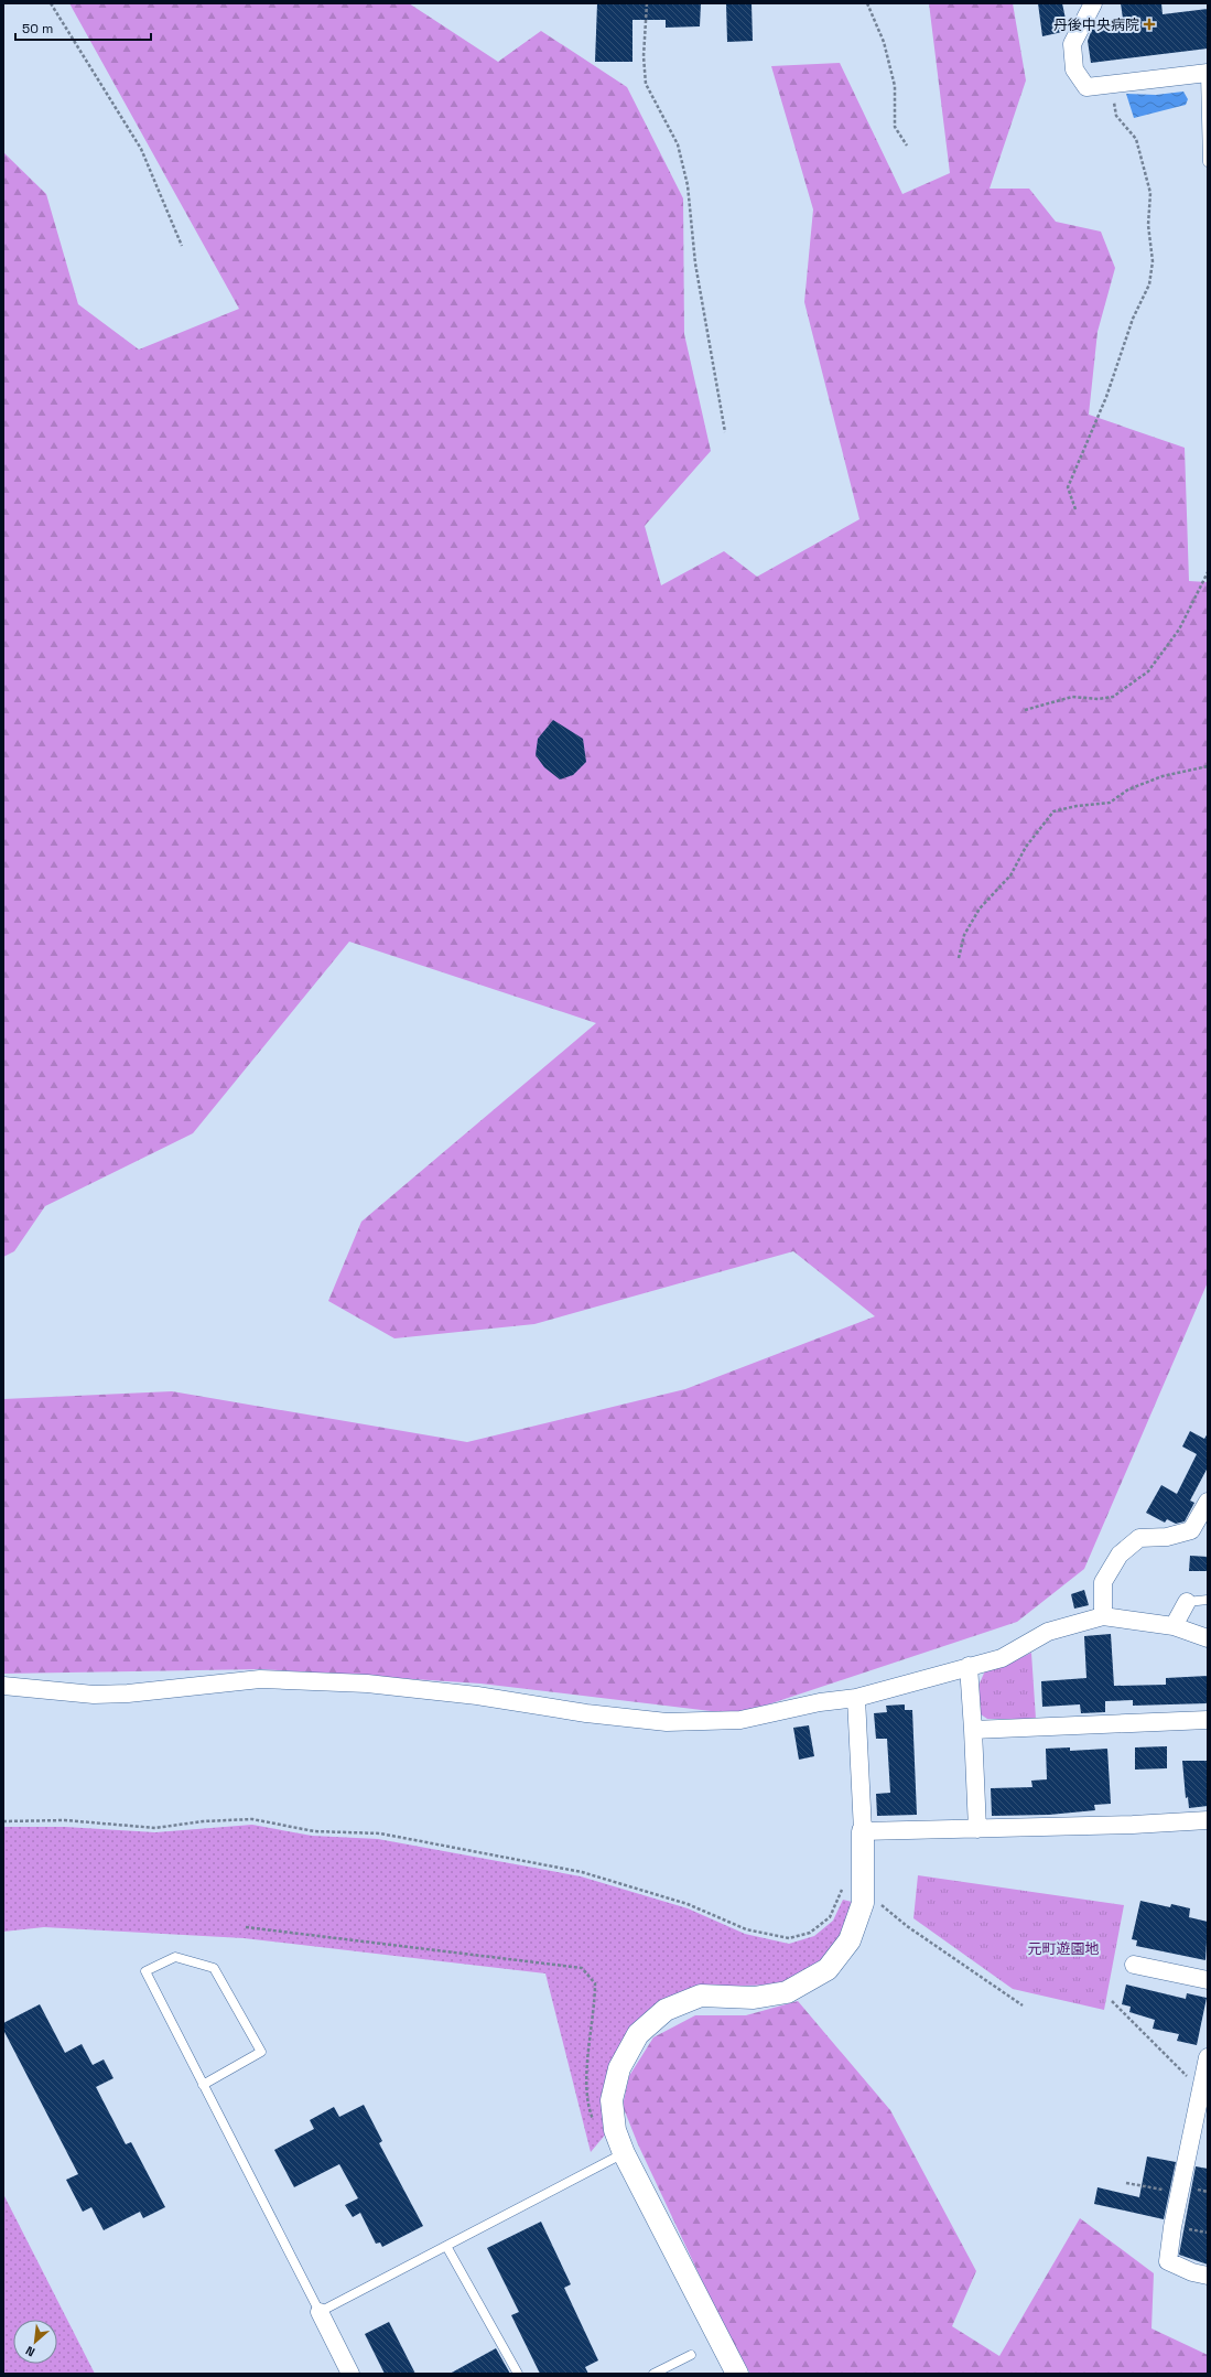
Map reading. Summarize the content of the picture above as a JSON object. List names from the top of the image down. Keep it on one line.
{"parks":["元町遊園地"],"places":{"health":["丹後中央病院"]},"scale_bar":"50 m","north":"bottom left"}
